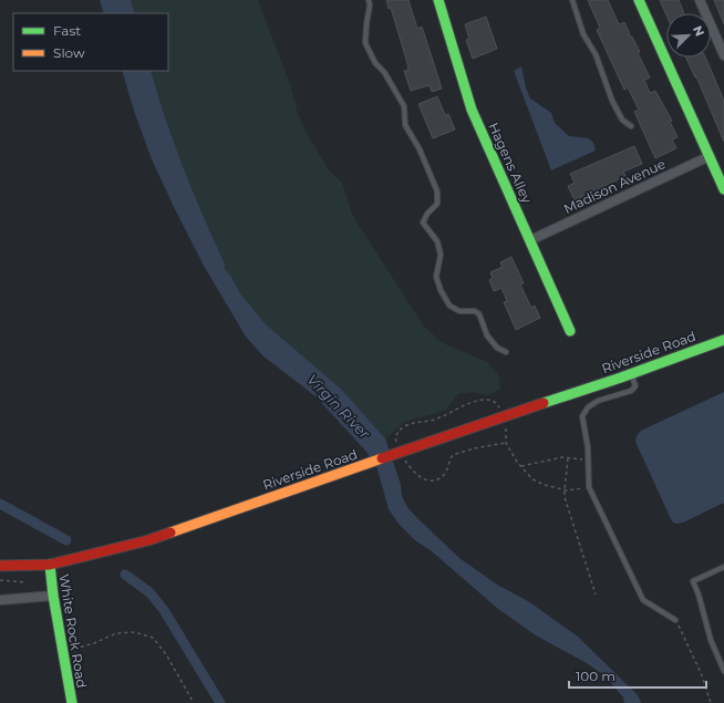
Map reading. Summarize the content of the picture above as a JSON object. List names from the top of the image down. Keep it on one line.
{"streets":{"main road":["Hagens Alley","Riverside Road","White Rock Road"],"street":["Madison Avenue"]},"crossings":[["Hagens Alley","Madison Avenue"],["Riverside Road","White Rock Road"]],"water":["Virgin River"],"legend":["Fast","Slow"],"scale_bar":"100 m","north":"top right"}
